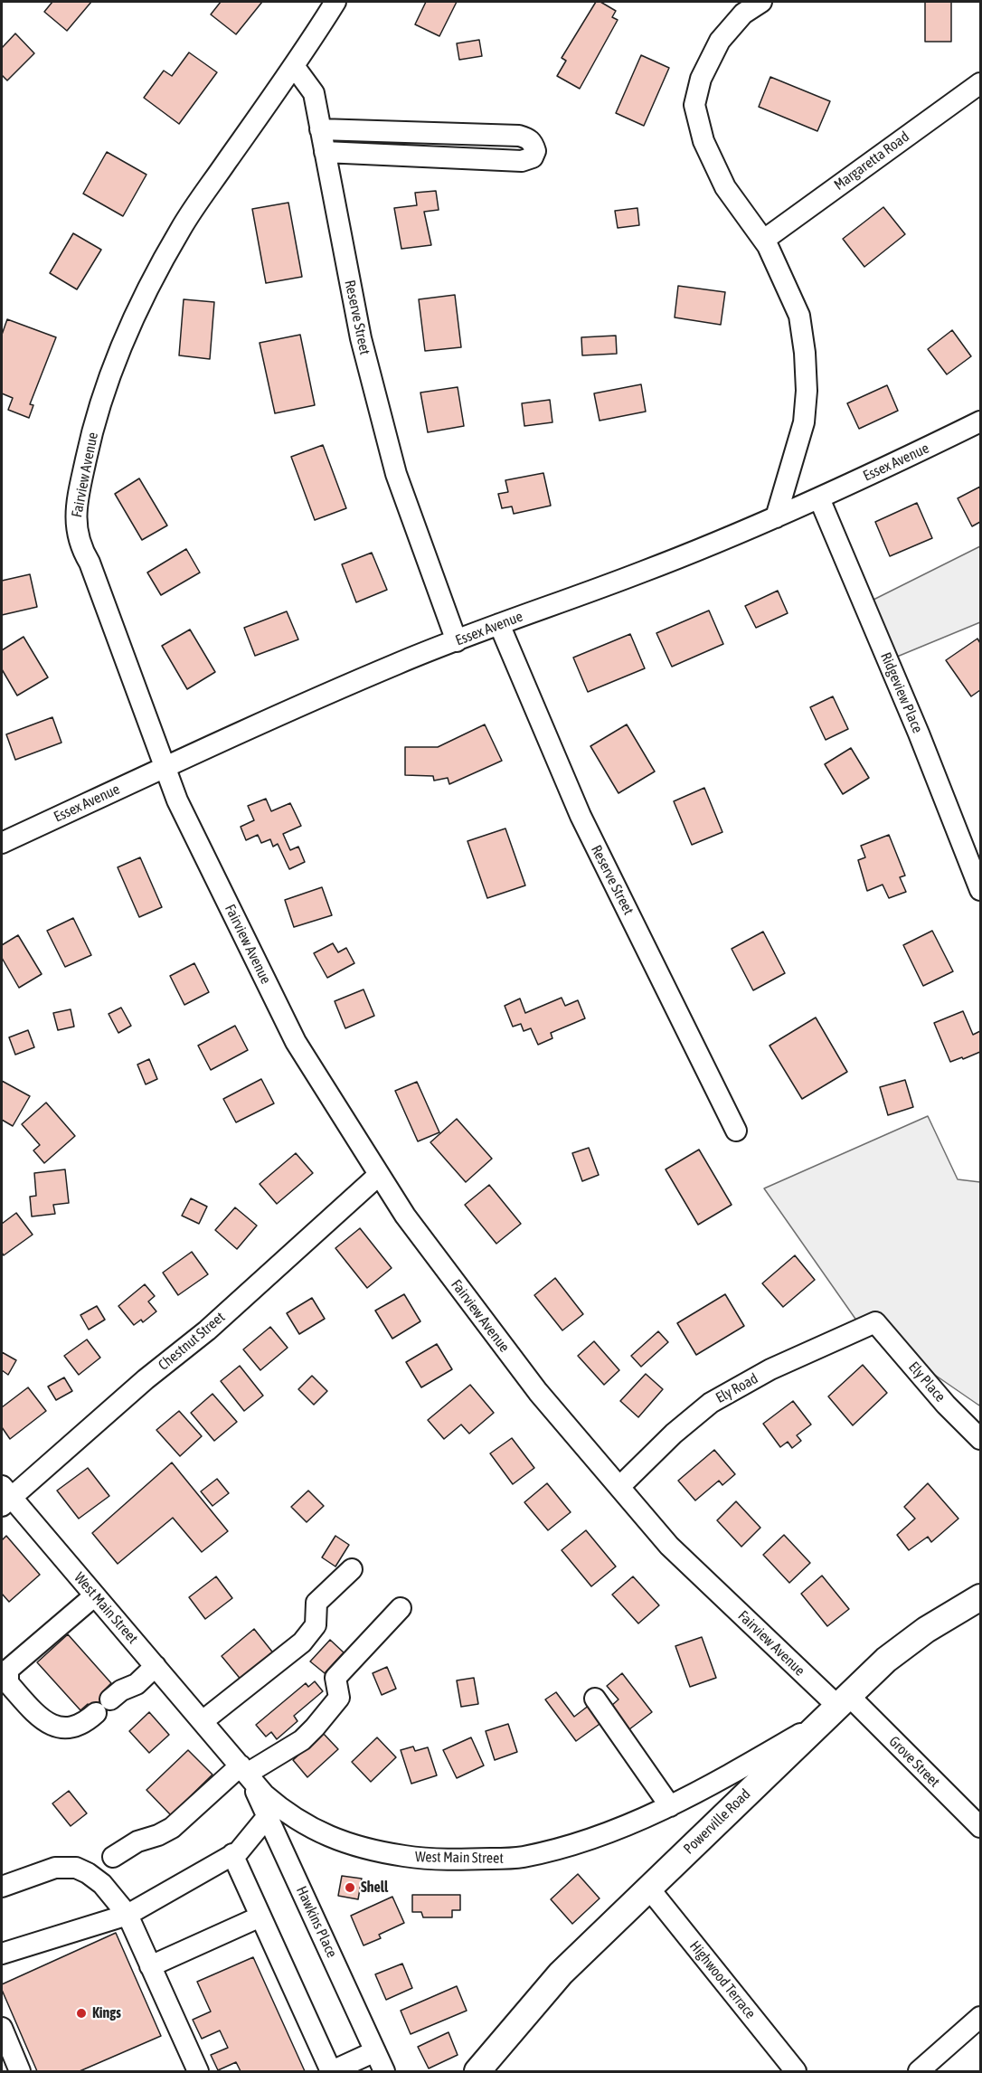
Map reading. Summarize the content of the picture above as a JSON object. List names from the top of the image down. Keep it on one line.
{"streets":{"main road":["Powerville Road"],"street":["Margaretta Road","Reserve Street","Essex Avenue","Fairview Avenue","Ridgeview Place","Chestnut Street","Ely Place","Ely Road","West Main Street","Grove Street","Hawkins Place","Highwood Terrace"]},"crossings":[["Reserve Street","Essex Avenue"],["Reserve Street","Fairview Avenue"],["Essex Avenue","Fairview Avenue"],["Essex Avenue","Ridgeview Place"],["Fairview Avenue","Chestnut Street"],["Fairview Avenue","Ely Road"],["Fairview Avenue","Grove Street"],["Fairview Avenue","Powerville Road"],["Chestnut Street","West Main Street"],["Ely Place","Ely Road"],["West Main Street","Powerville Road"],["West Main Street","Hawkins Place"],["Grove Street","Powerville Road"],["Powerville Road","Highwood Terrace"]],"places":["Shell","Kings"]}
